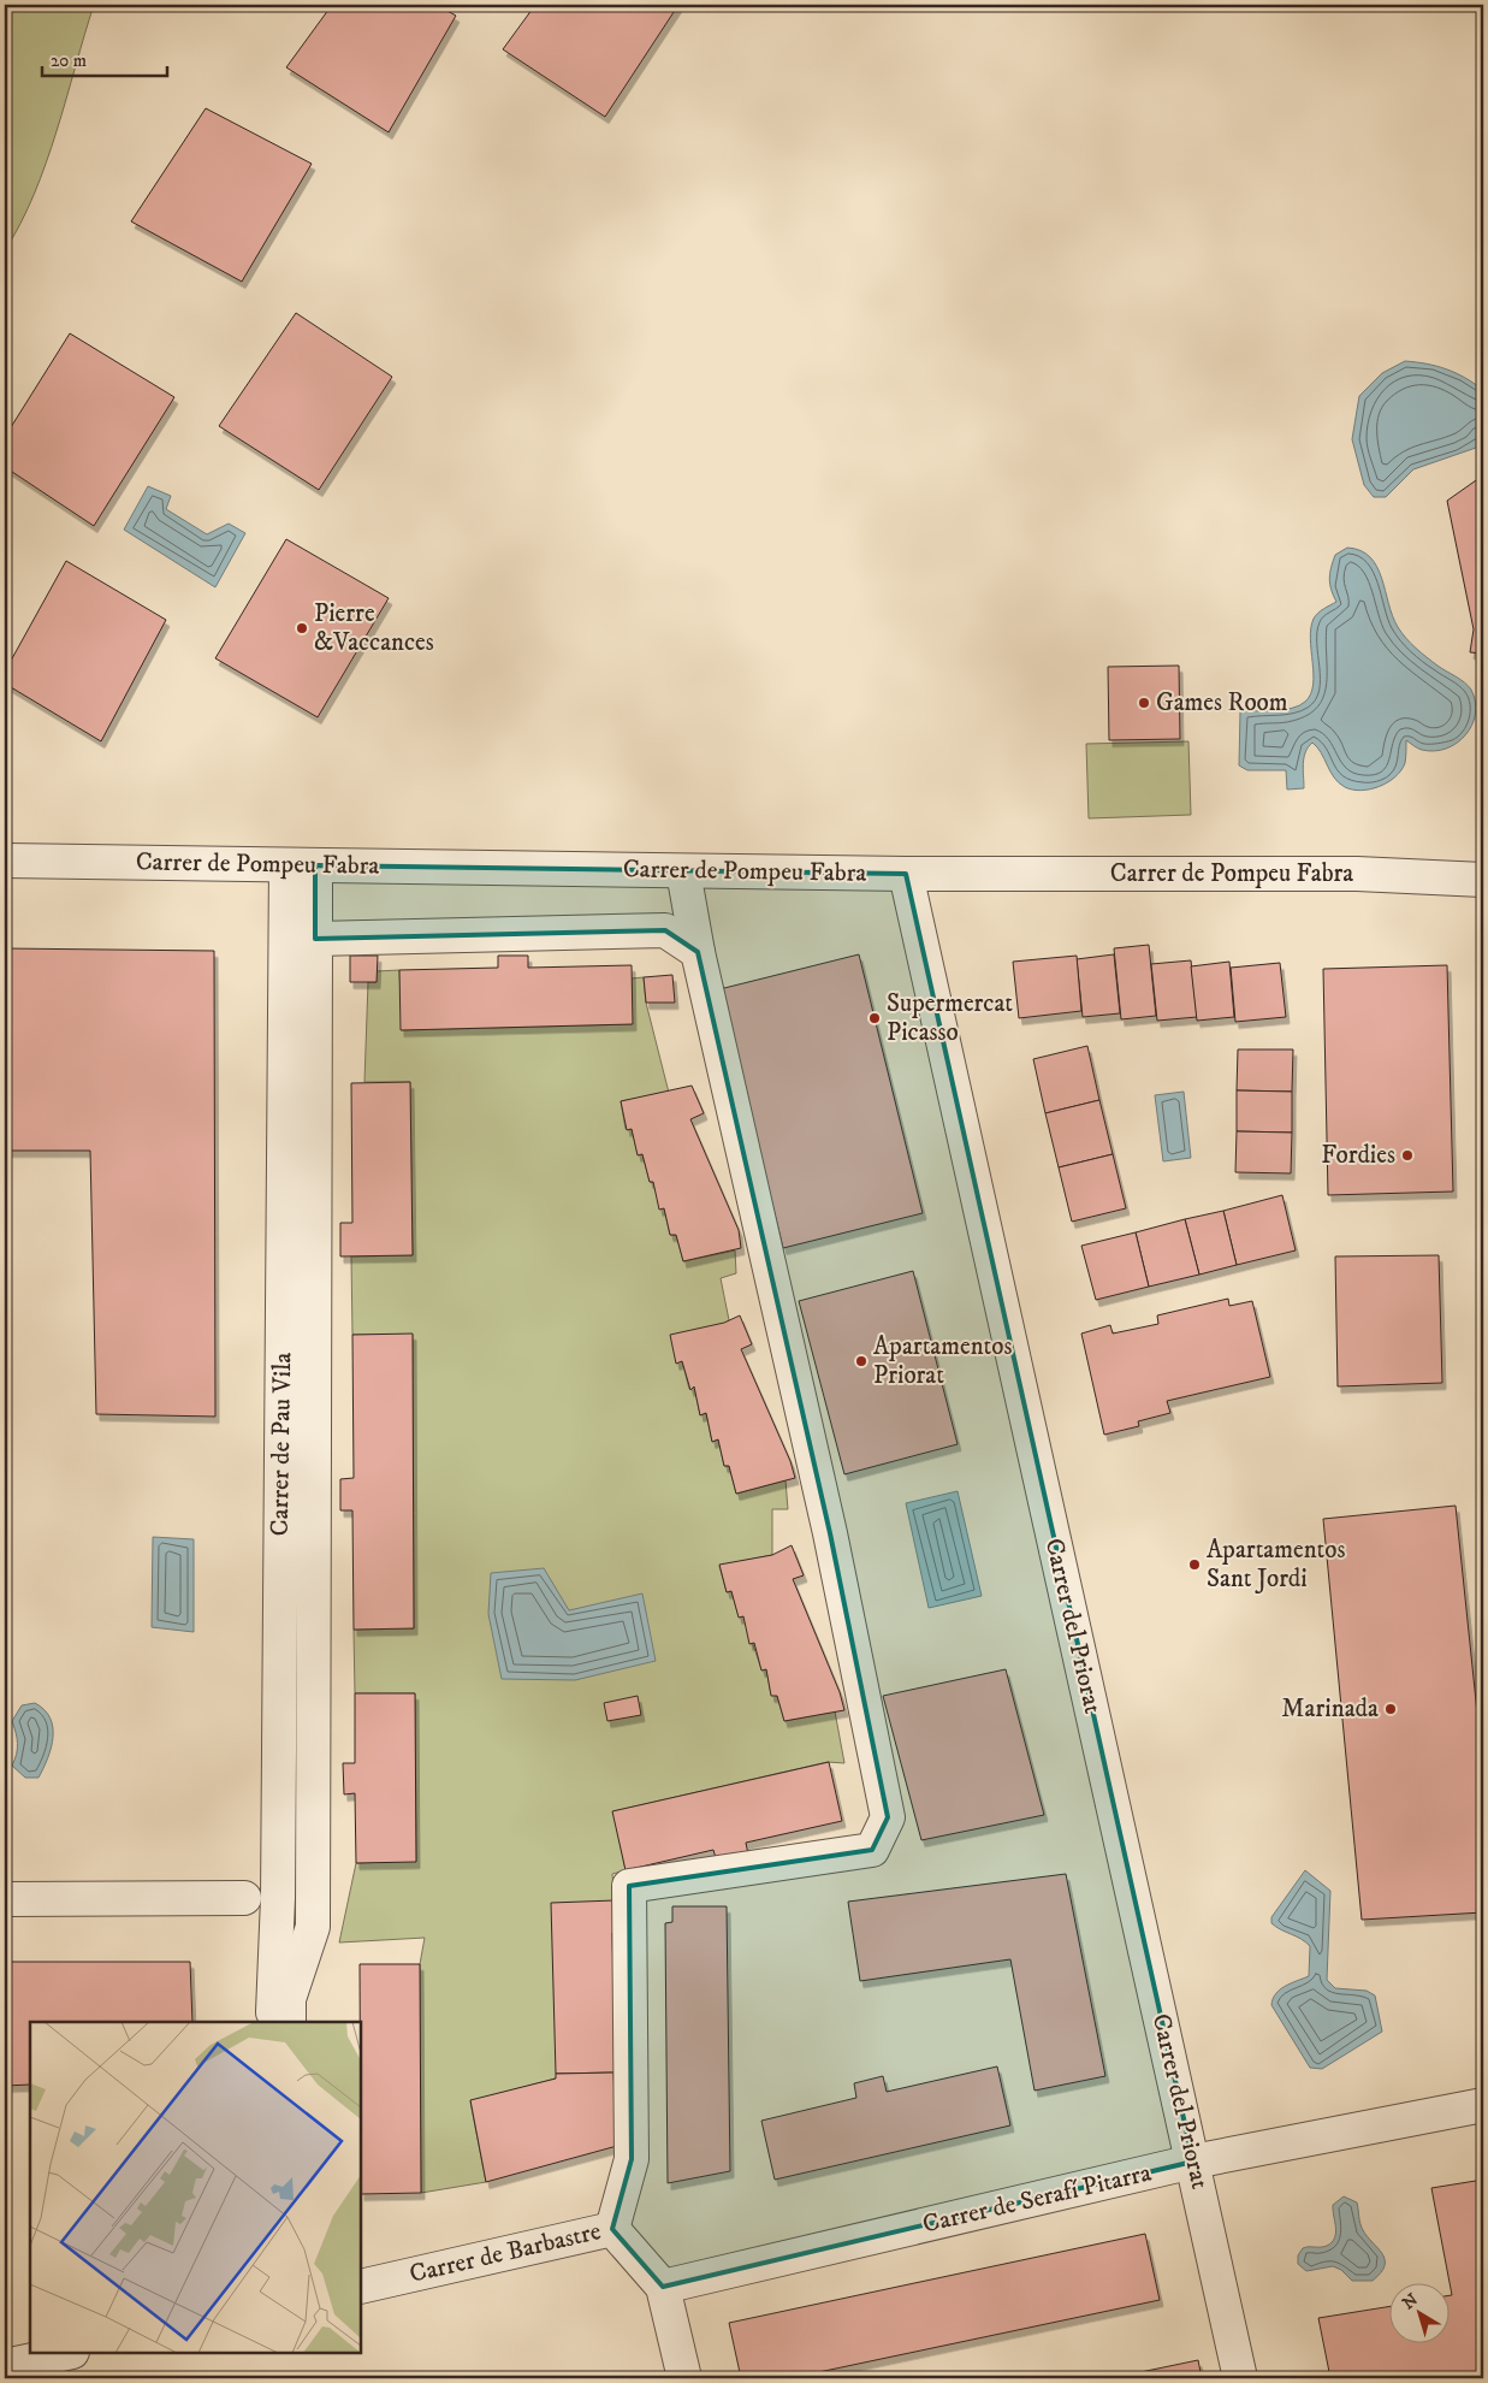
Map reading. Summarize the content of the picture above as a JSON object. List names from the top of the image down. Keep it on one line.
{"streets":{"street":["Carrer de Pompeu Fabra","Carrer de Pau Vila","Carrer del Priorat","Carrer de Serafí Pitarra","Carrer de Barbastre"]},"crossings":[["Carrer de Pompeu Fabra","Carrer de Pau Vila"],["Carrer de Pompeu Fabra","Carrer del Priorat"],["Carrer del Priorat","Carrer de Serafí Pitarra"],["Carrer de Serafí Pitarra","Carrer de Barbastre"]],"places":["Pierre &Vaccances","Games Room","Supermercat Picasso","Fordies","Apartamentos Priorat","Apartamentos Sant Jordi","Marinada"],"scale_bar":"20 m","north":"top left"}
